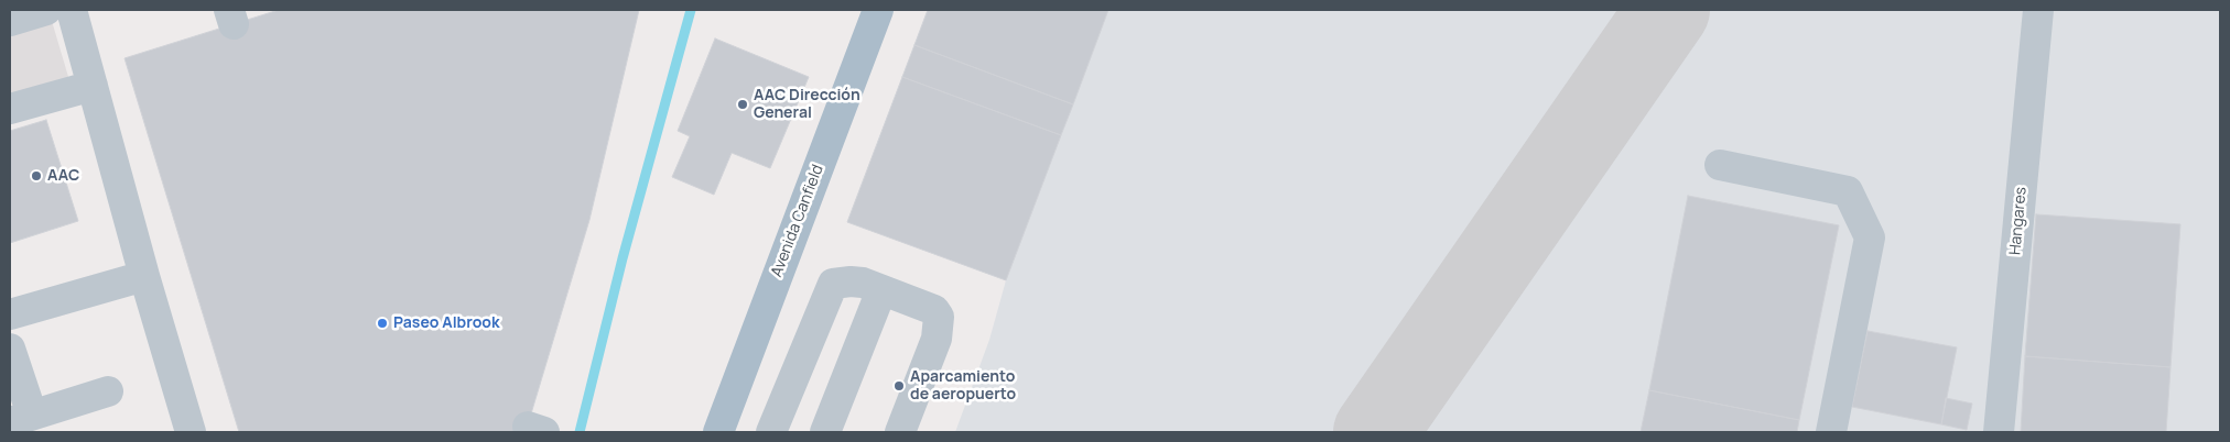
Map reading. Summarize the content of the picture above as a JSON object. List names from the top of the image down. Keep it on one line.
{"streets":{"main road":["Avenida Canfield"],"street":["Hangares"]},"places":["AAC Dirección General","AAC","Paseo Albrook","Aparcamiento de aeropuerto"]}
